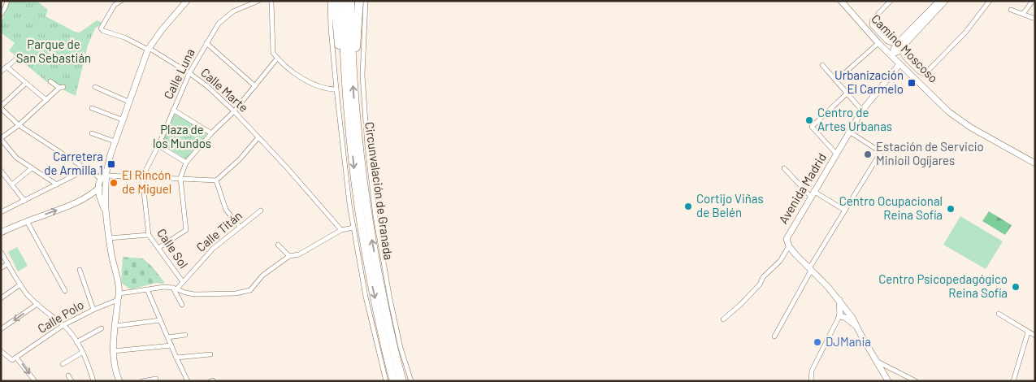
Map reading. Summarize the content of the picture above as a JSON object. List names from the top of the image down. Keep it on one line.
{"streets":{"highway":["Circunvalación de Granada"],"street":["Camino Moscoso","Calle Luna","Calle Marte","Avenida Madrid","Calle Titán","Calle Sol","Calle Polo"]},"crossings":[["Camino Moscoso","Avenida Madrid"],["Calle Luna","Calle Marte"],["Calle Luna","Calle Sol"],["Calle Titán","Calle Sol"]],"parks":["Parque de San Sebastián","Plaza de los Mundos"],"places":{"transit":["Urbanización El Carmelo","Carretera de Armilla 1"],"other":["Centro de Artes Urbanas","Estación de Servicio Minioil Ogíjares","El Rincón de Miguel","Cortijo Viñas de Belén","Centro Ocupacional Reina Sofía","Centro Psicopedagógico Reina Sofía","DJMania"]}}
